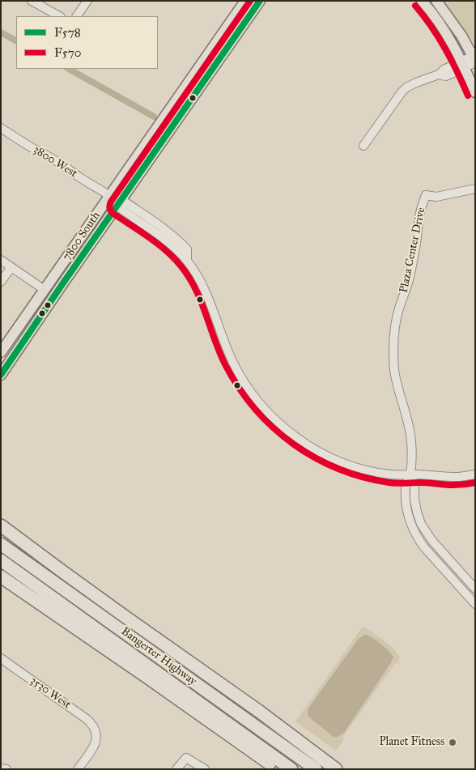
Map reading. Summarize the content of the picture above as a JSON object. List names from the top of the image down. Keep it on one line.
{"streets":{"highway":["Bangerter Highway"],"main road":["7800 South"],"street":["3800 West","Plaza Center Drive","3530 West"]},"crossings":[["3800 West","7800 South"]],"places":["Planet Fitness"],"lines":["transit line F578","transit line F570"],"legend":["F578","F570"]}
